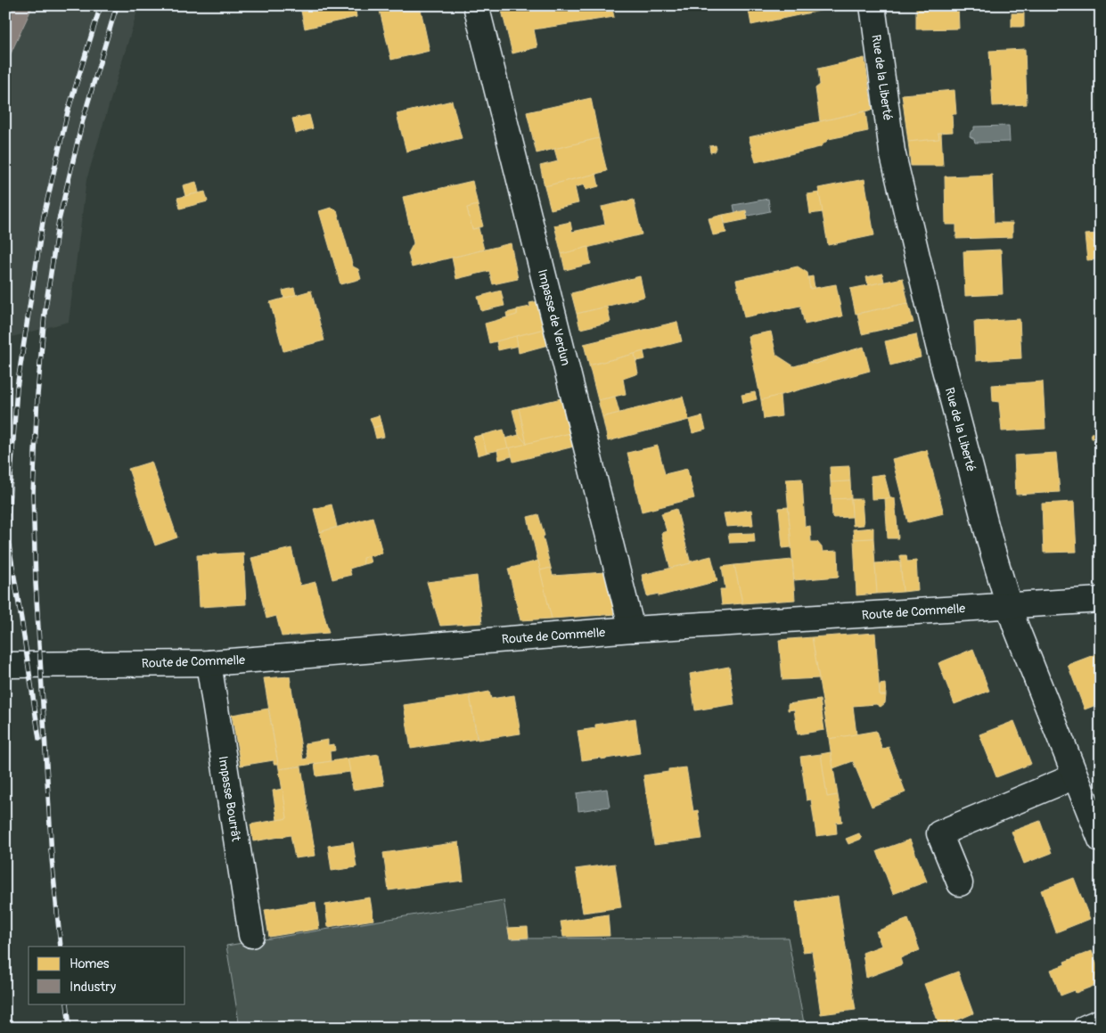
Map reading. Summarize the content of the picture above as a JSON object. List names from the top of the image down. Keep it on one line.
{"streets":{"street":["Rue de la Liberté","Impasse de Verdun","Route de Commelle","Impasse Bourrât"]},"crossings":[["Rue de la Liberté","Route de Commelle"],["Impasse de Verdun","Route de Commelle"],["Route de Commelle","Impasse Bourrât"]],"legend":["Homes","Industry"]}
